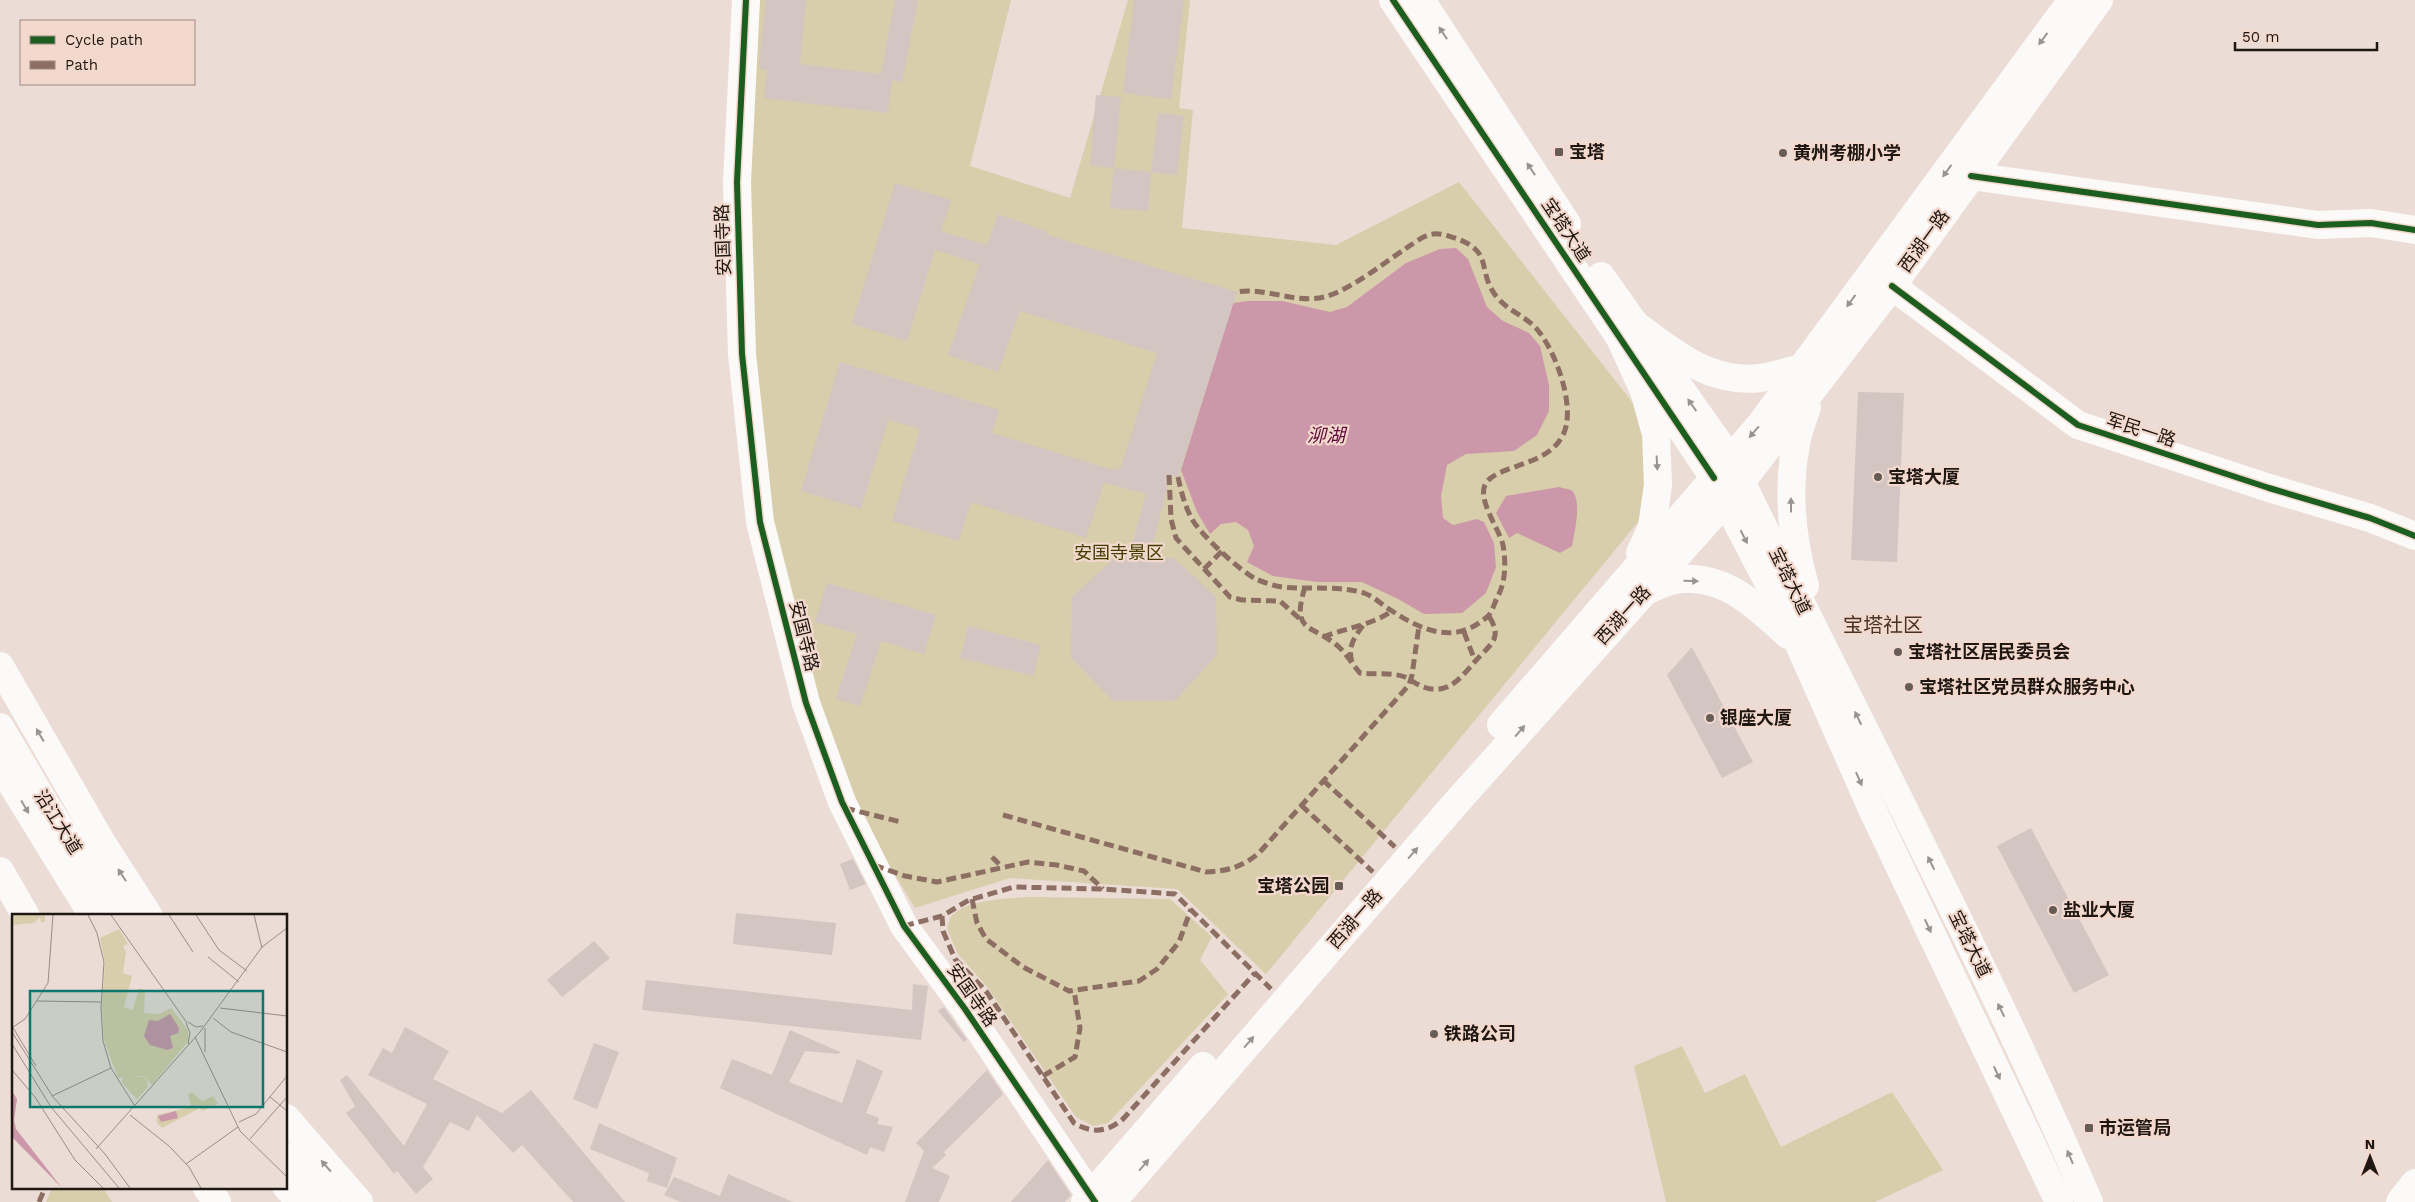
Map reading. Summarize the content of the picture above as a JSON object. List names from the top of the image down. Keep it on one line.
{"streets":{"main road":["宝塔大道","安国寺路","西湖一路","军民一路","沿江大道"]},"crossings":[["宝塔大道","西湖一路"],["安国寺路","西湖一路"],["西湖一路","军民一路"]],"districts":["宝塔社区"],"water":["泖湖"],"parks":["安国寺景区"],"places":{"transit":["宝塔","宝塔公园","市运管局"],"other":["黄州考棚小学","宝塔大厦","宝塔社区居民委员会","宝塔社区党员群众服务中心","银座大厦","盐业大厦","铁路公司"]},"legend":["Cycle path","Path"],"scale_bar":"50 m","north":"top"}
